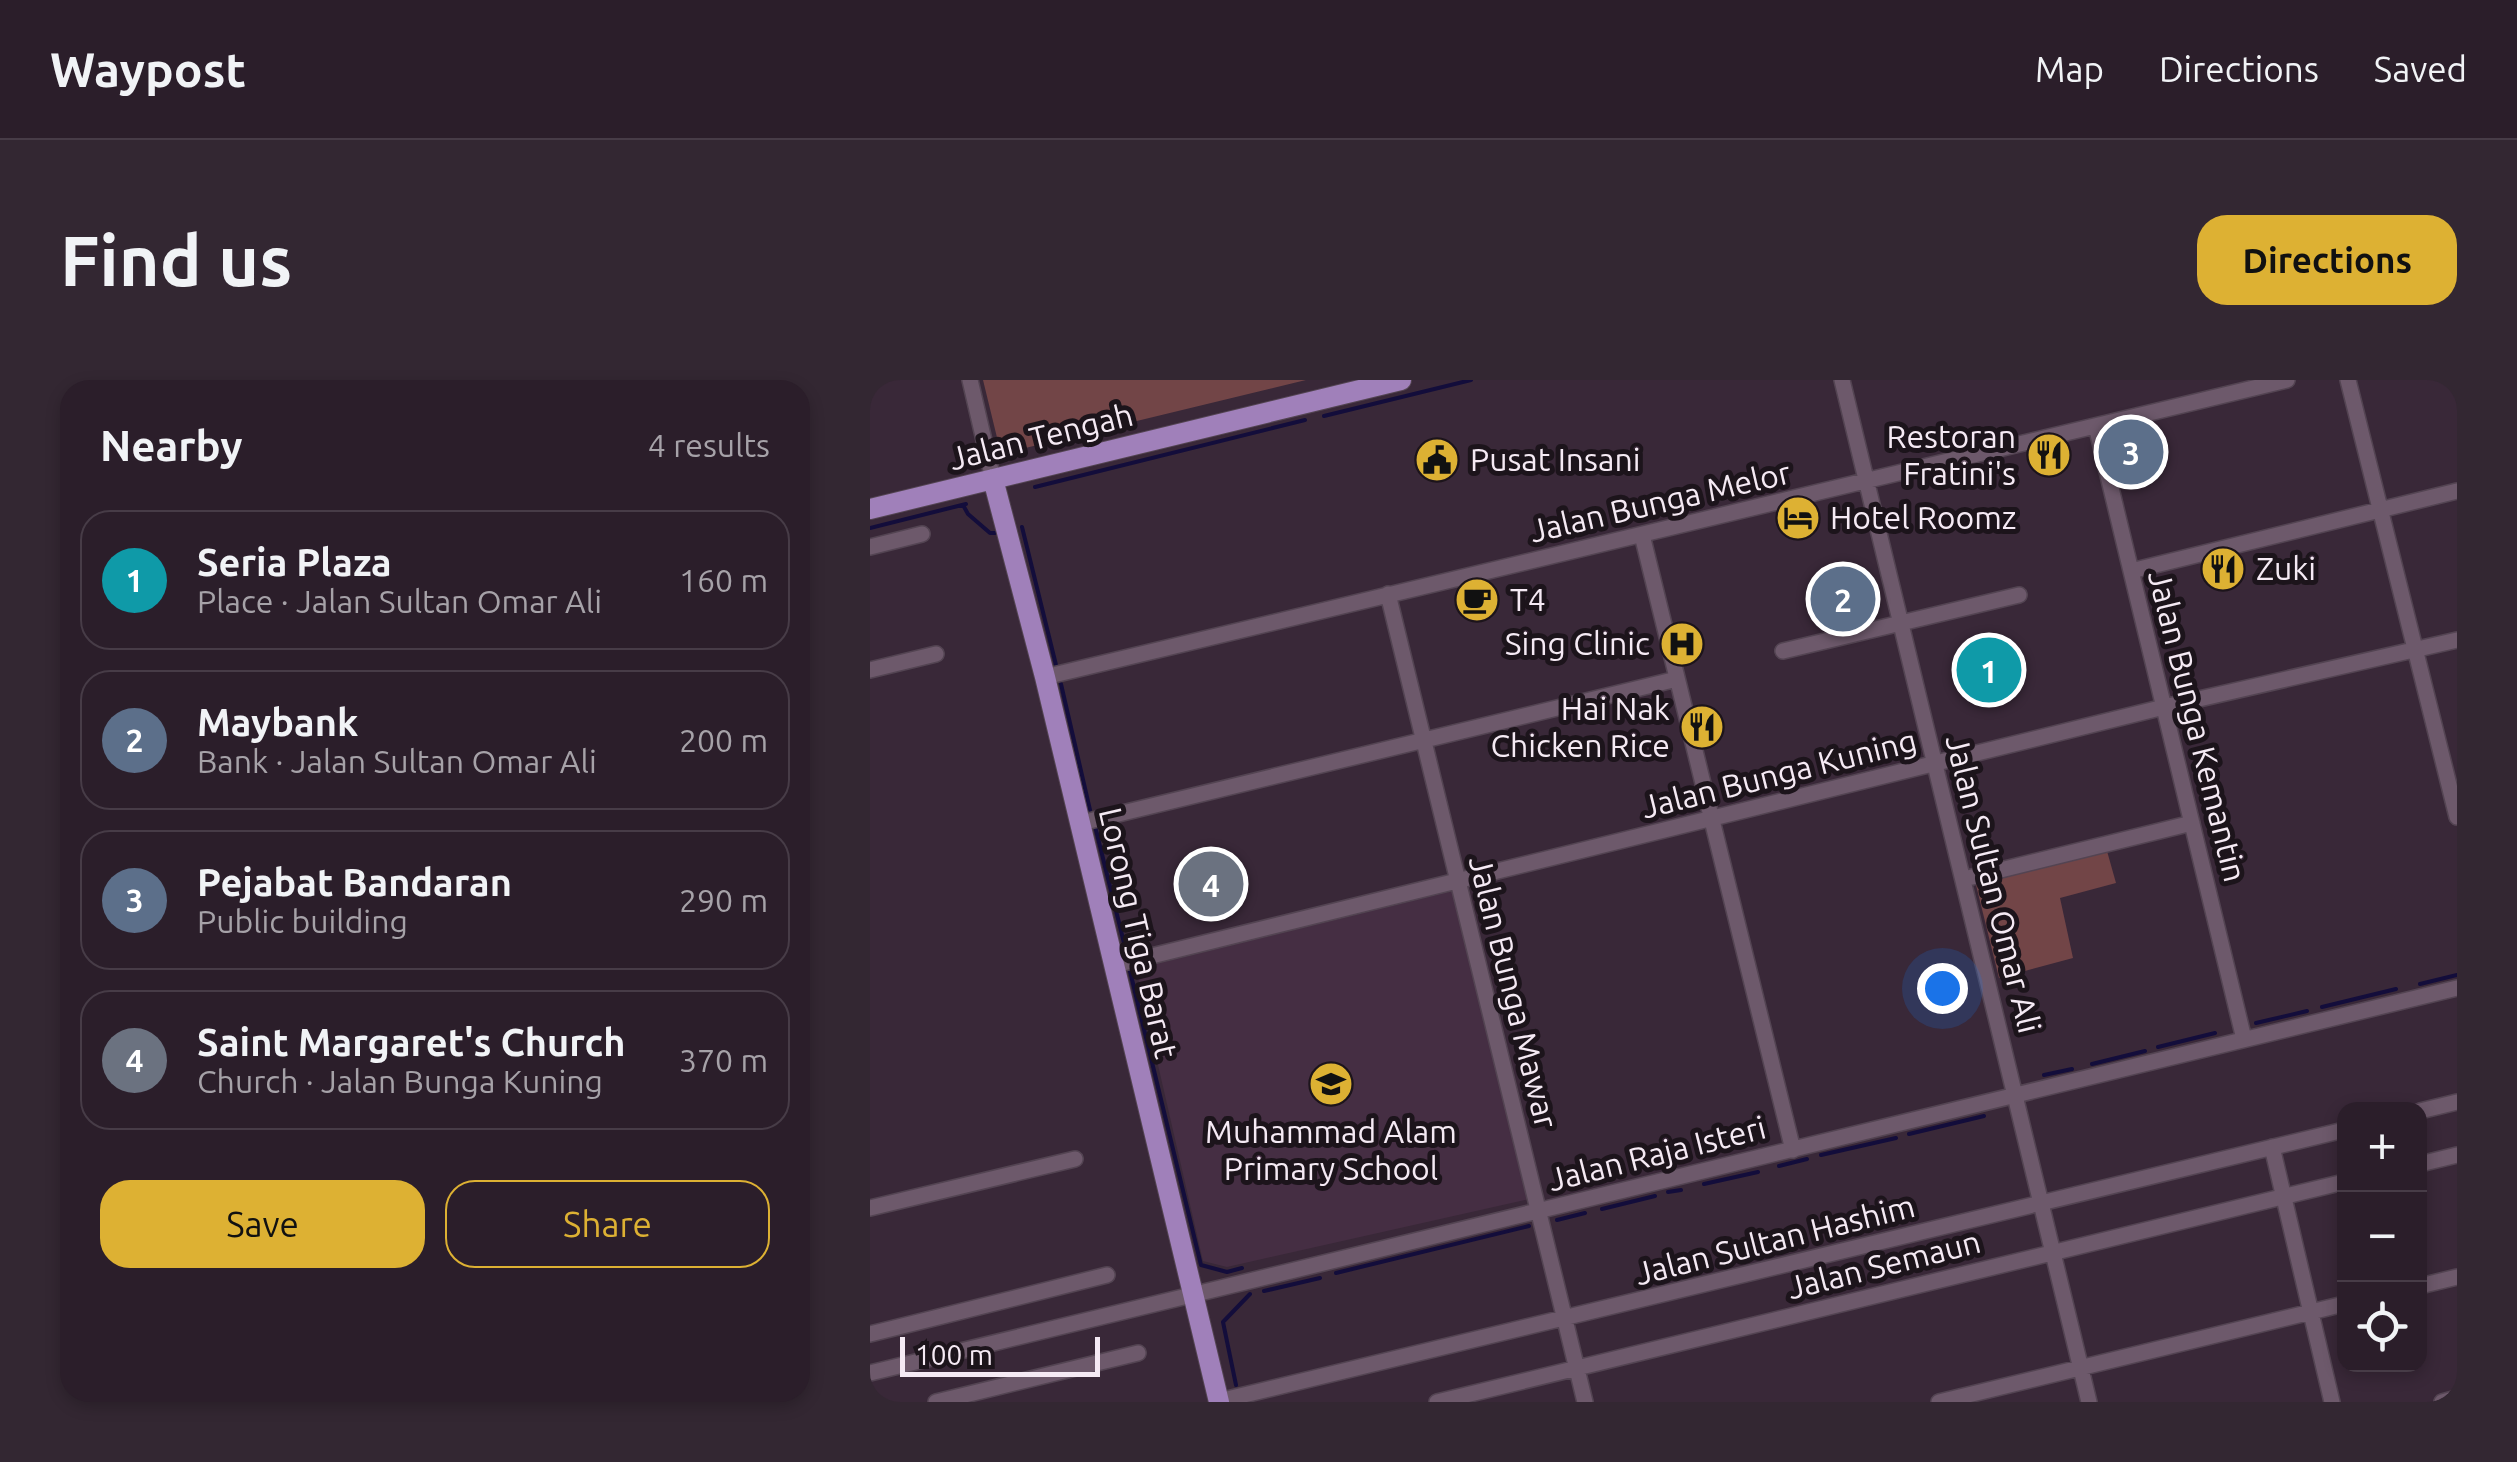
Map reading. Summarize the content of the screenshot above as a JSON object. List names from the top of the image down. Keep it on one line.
{"streets":{"main road":["Jalan Tengah","Lorong Tiga Barat"],"street":["Jalan Bunga Melor","Jalan Bunga Kemantin","Jalan Bunga Kuning","Jalan Sultan Omar Ali","Jalan Bunga Mawar","Jalan Raja Isteri","Jalan Sultan Hashim","Jalan Semaun"]},"crossings":[["Jalan Tengah","Lorong Tiga Barat"],["Jalan Bunga Melor","Jalan Bunga Kemantin"],["Jalan Bunga Melor","Jalan Sultan Omar Ali"],["Jalan Bunga Melor","Lorong Tiga Barat"],["Jalan Bunga Melor","Jalan Bunga Mawar"],["Jalan Bunga Kemantin","Jalan Bunga Kuning"],["Jalan Bunga Kemantin","Jalan Raja Isteri"],["Jalan Bunga Kuning","Jalan Sultan Omar Ali"],["Jalan Bunga Kuning","Lorong Tiga Barat"],["Jalan Bunga Kuning","Jalan Bunga Mawar"],["Jalan Sultan Omar Ali","Jalan Raja Isteri"],["Jalan Sultan Omar Ali","Jalan Sultan Hashim"],["Jalan Sultan Omar Ali","Jalan Semaun"],["Lorong Tiga Barat","Jalan Raja Isteri"],["Lorong Tiga Barat","Jalan Sultan Hashim"],["Jalan Bunga Mawar","Jalan Raja Isteri"],["Jalan Bunga Mawar","Jalan Sultan Hashim"],["Jalan Bunga Mawar","Jalan Semaun"]],"places":{"restaurant":["Restoran Fratini's","Zuki","Hai Nak Chicken Rice"],"public building":["Pusat Insani"],"hotel":["Hotel Roomz"],"cafe":["T4"],"hospital":["Sing Clinic"],"school or university":["Muhammad Alam Primary School"]},"scale_bar":"100 m","page":{"header":"Waypost","nav":["Map","Directions","Saved"],"buttons":["Directions",["Save","Share"]],"title":"Find us","heading":["Nearby","4 results"],"pins":["3","2","1","4"],"list":[{"mark":"1","name":"Seria Plaza","note":"Place · Jalan Sultan Omar Ali","value":"160 m"},{"mark":"2","name":"Maybank","note":"Bank · Jalan Sultan Omar Ali","value":"200 m"},{"mark":"3","name":"Pejabat Bandaran","note":"Public building","value":"290 m"},{"mark":"4","name":"Saint Margaret's Church","note":"Church · Jalan Bunga Kuning","value":"370 m"}],"map_buttons":["+","−"],"scale":"100 m"}}
